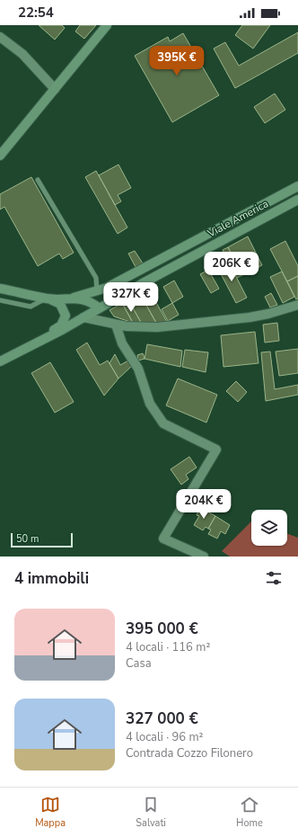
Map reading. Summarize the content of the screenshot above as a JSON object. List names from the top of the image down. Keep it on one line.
{"streets":{"main road":["Viale America"]},"scale_bar":"50 m","page":{"status":"22:54","price":["395K €","206K €","327K €","204K €"],"scale":"50 m","heading":"4 immobili","list":[{"name":"395 000 €","note":"4 locali · 116 m² · Casa"},{"name":"327 000 €","note":"4 locali · 96 m² · Contrada Cozzo Filonero"}],"tabs":["Mappa","Salvati","Home"]}}
